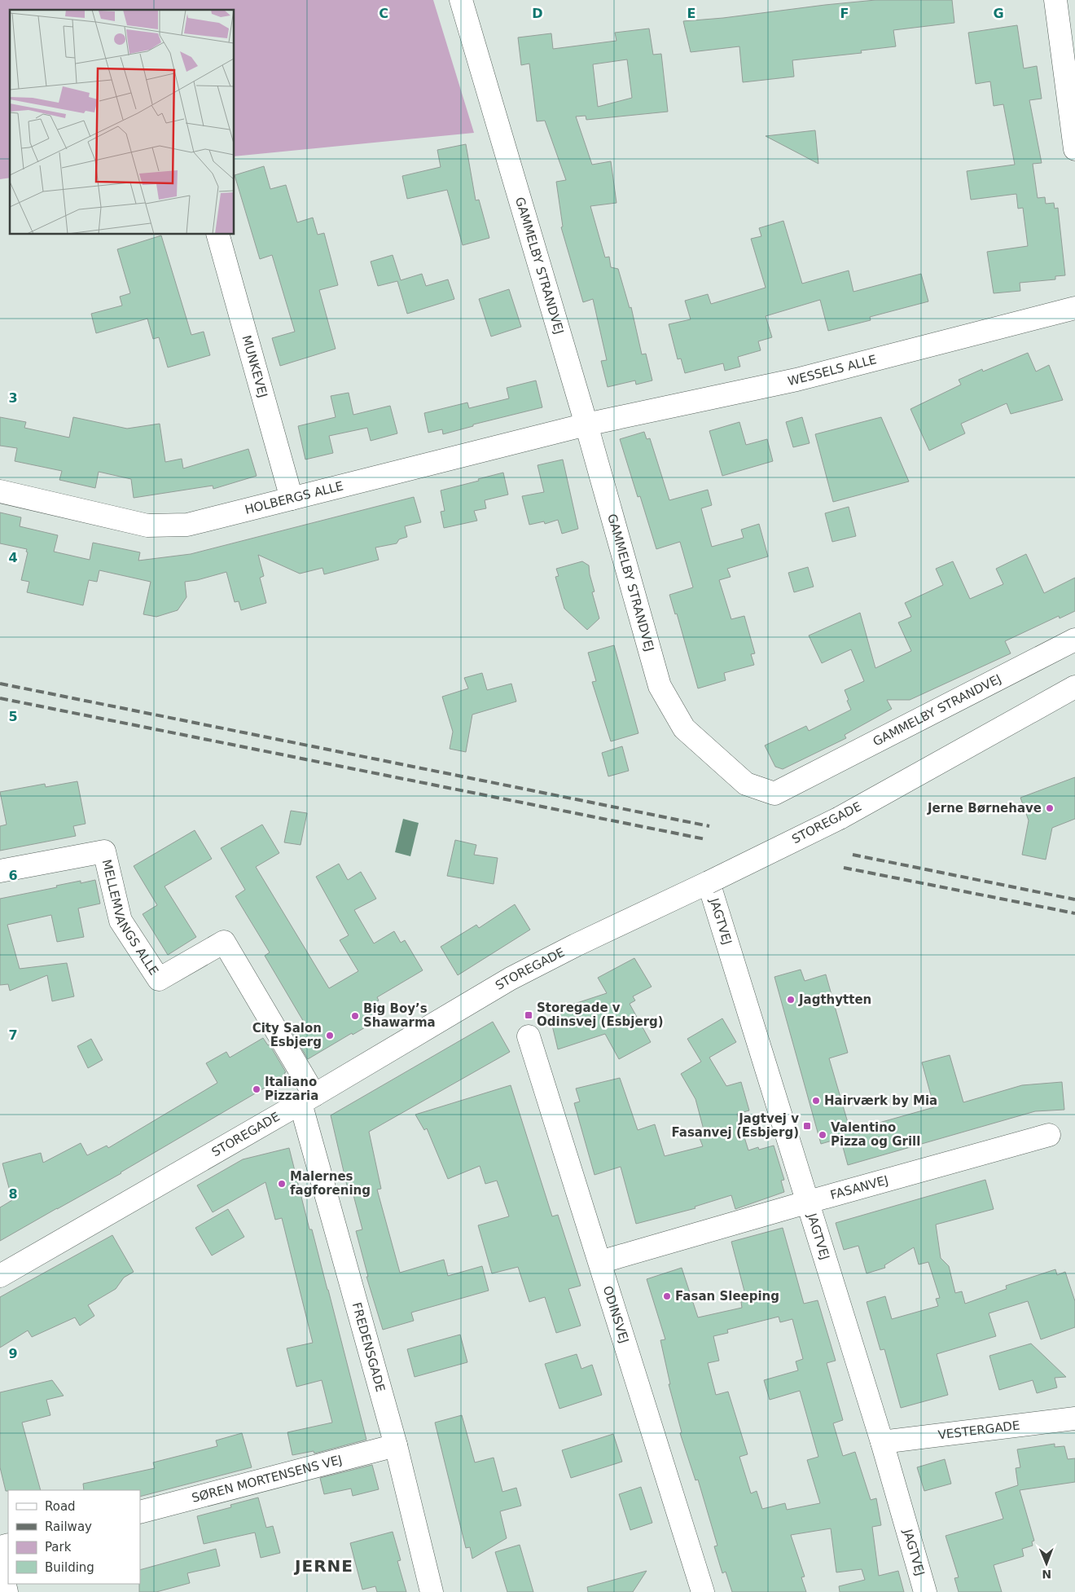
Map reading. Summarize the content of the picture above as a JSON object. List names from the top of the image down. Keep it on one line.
{"streets":{"street":["GAMMELBY STRANDVEJ","MUNKEVEJ","WESSELS ALLE","HOLBERGS ALLE","STOREGADE","MELLEMVANGS ALLE","JAGTVEJ","FASANVEJ","ODINSVEJ","FREDENSGADE","VESTERGADE","SØREN MORTENSENS VEJ"]},"crossings":[["GAMMELBY STRANDVEJ","WESSELS ALLE"],["GAMMELBY STRANDVEJ","HOLBERGS ALLE"],["MUNKEVEJ","HOLBERGS ALLE"],["WESSELS ALLE","HOLBERGS ALLE"],["STOREGADE","MELLEMVANGS ALLE"],["STOREGADE","JAGTVEJ"],["STOREGADE","FREDENSGADE"],["MELLEMVANGS ALLE","FREDENSGADE"],["JAGTVEJ","FASANVEJ"],["JAGTVEJ","VESTERGADE"],["FASANVEJ","ODINSVEJ"],["FREDENSGADE","SØREN MORTENSENS VEJ"]],"districts":["JERNE"],"places":{"other":["Jerne Børnehave","Jagthytten","Big Boy’s Shawarma","City Salon Esbjerg","Italiano Pizzaria","Hairværk by Mia","Valentino Pizza og Grill","Malernes fagforening","Fasan Sleeping"],"transit":["Storegade v Odinsvej (Esbjerg)","Jagtvej v Fasanvej (Esbjerg)"]},"legend":["Road","Railway","Park","Building"],"north":"bottom","grid":{"columns":["C","D","E","F","G"],"rows":["3","4","5","6","7","8","9"]}}
